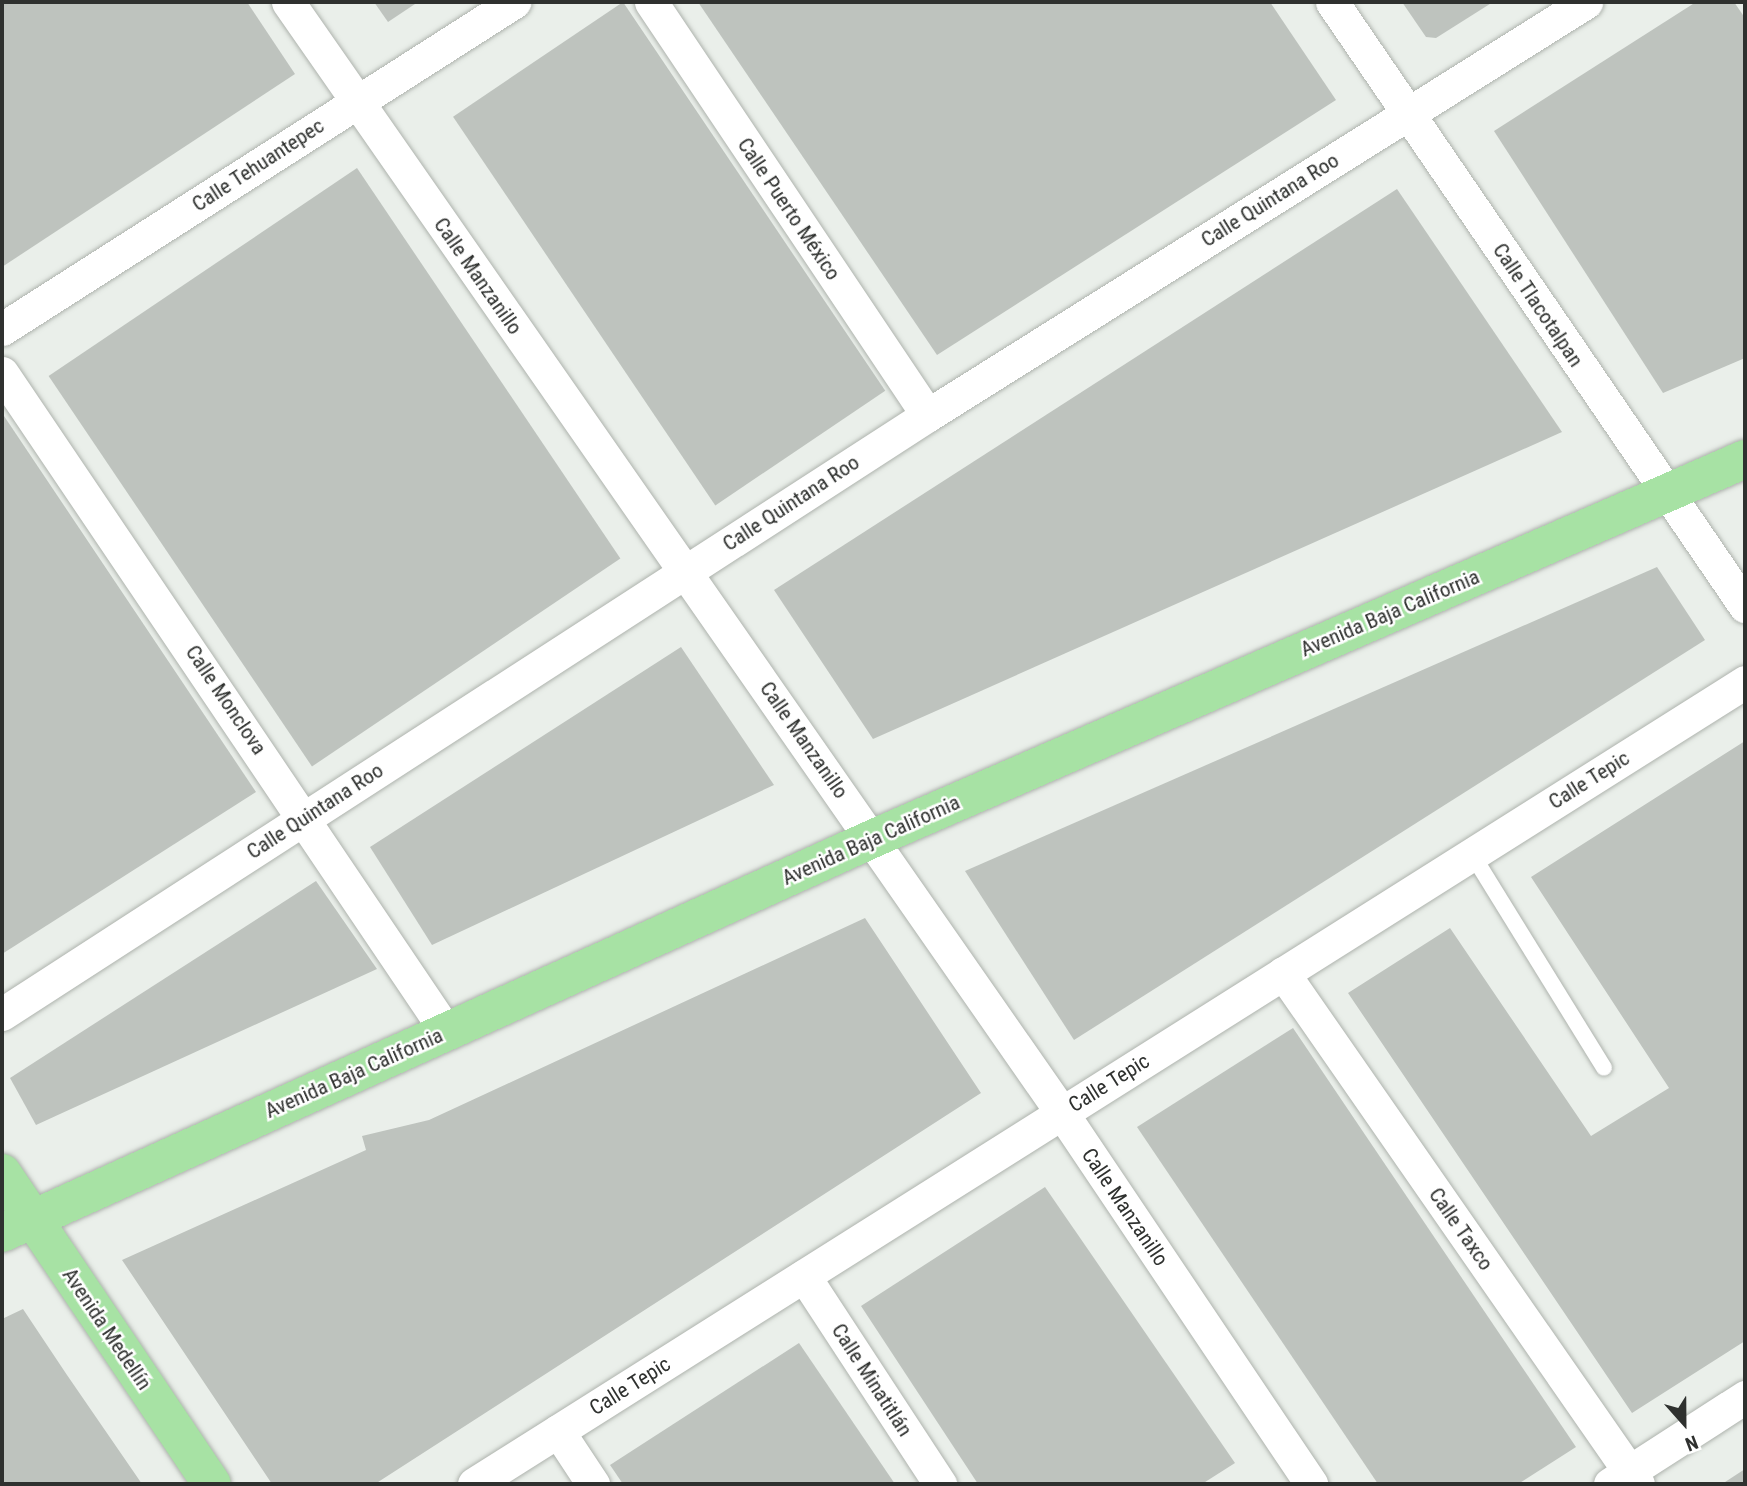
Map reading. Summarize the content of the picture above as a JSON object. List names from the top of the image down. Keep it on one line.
{"streets":{"main road":["Avenida Baja California","Avenida Medellín"],"street":["Calle Tehuantepec","Calle Quintana Roo","Calle Puerto México","Calle Manzanillo","Calle Tlacotalpan","Calle Monclova","Calle Tepic","Calle Taxco","Calle Minatitlán"]},"crossings":[["Calle Tehuantepec","Calle Manzanillo"],["Calle Quintana Roo","Calle Puerto México"],["Calle Quintana Roo","Calle Manzanillo"],["Calle Quintana Roo","Calle Tlacotalpan"],["Calle Quintana Roo","Calle Monclova"],["Calle Manzanillo","Avenida Baja California"],["Calle Manzanillo","Calle Tepic"],["Calle Tlacotalpan","Avenida Baja California"],["Avenida Baja California","Calle Monclova"],["Avenida Baja California","Avenida Medellín"],["Calle Tepic","Calle Taxco"],["Calle Tepic","Calle Minatitlán"]],"north":"bottom"}
